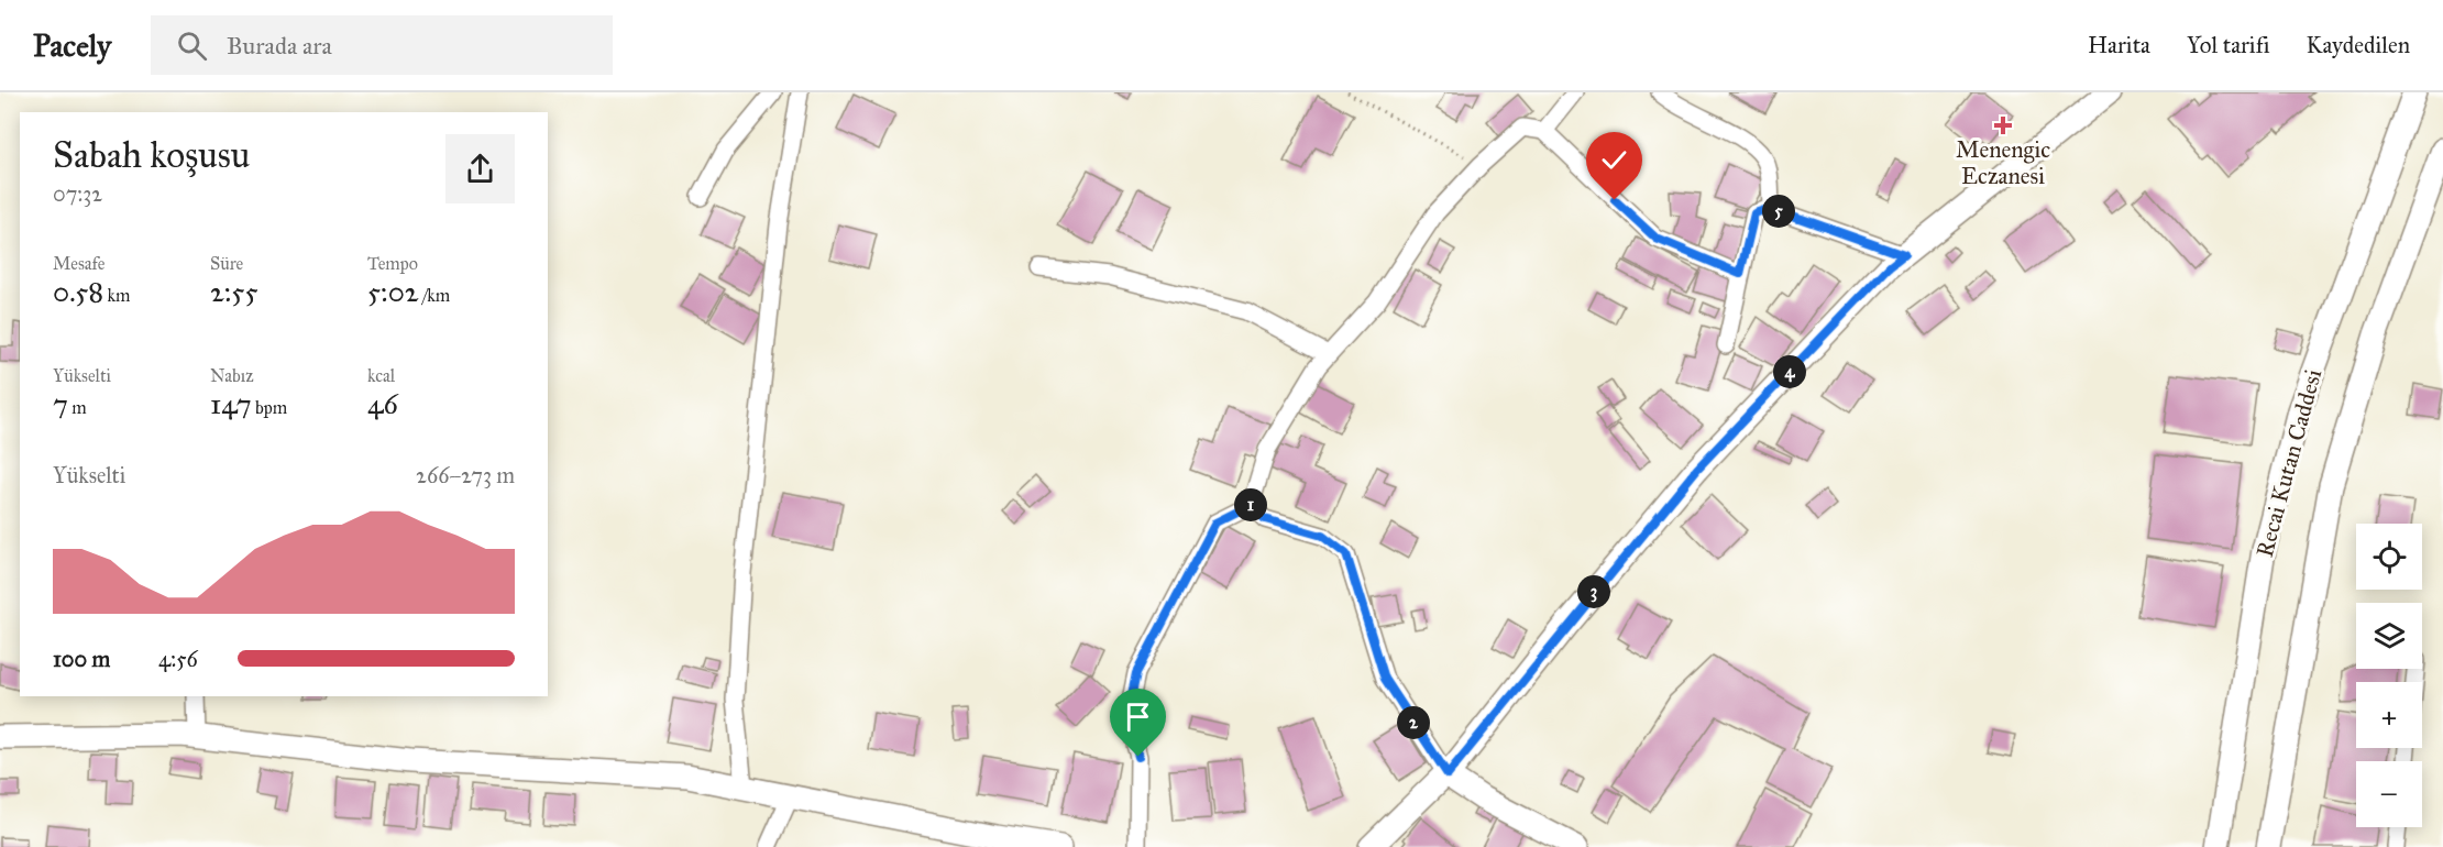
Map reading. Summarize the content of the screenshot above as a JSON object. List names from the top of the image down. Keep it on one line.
{"streets":{"street":["Recai Kutan Caddesi"]},"places":{"health":["Menengic Eczanesi"]},"page":{"header":"Pacely","search":"Burada ara","nav":["Harita","Yol tarifi","Kaydedilen"],"heading":["Sabah koşusu","07:32"],"pins":["5","4","1","3","2"],"stats":[["Mesafe","0.58 km"],["Süre","2:55"],["Tempo","5:02 /km"],["Yükselti","7 m"],["Nabız","147 bpm"],["kcal","46"]],"chart":["Yükselti","266–273 m"],"map_buttons":["+","−"],"list":[{"name":"100 m","note":"4:56"}]}}
